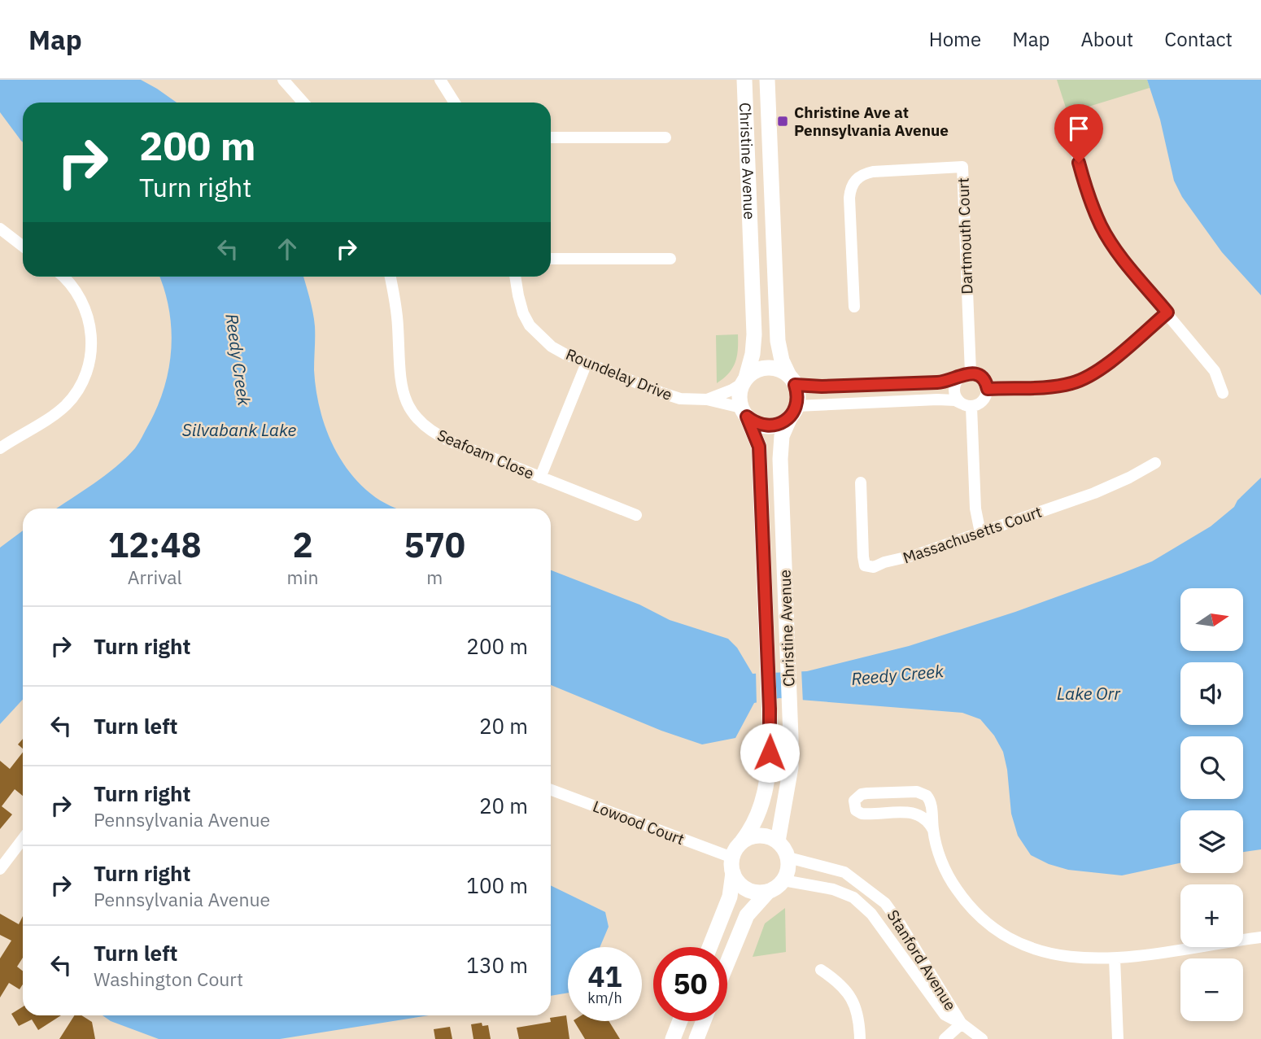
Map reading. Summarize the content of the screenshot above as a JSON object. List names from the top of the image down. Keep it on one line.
{"streets":{"main road":["Christine Avenue"],"street":["Dartmouth Court","Roundelay Drive","Seafoam Close","Massachusetts Court","Lowood Court","Stanford Avenue"]},"crossings":[["Christine Avenue","Roundelay Drive"],["Christine Avenue","Lowood Court"],["Christine Avenue","Stanford Avenue"],["Lowood Court","Stanford Avenue"]],"water":["Reedy Creek","Silvabank Lake","Lake Orr"],"places":{"transit":["Christine Ave at Pennsylvania Avenue"]},"north":"right","page":{"header":"Map","nav":["Home","Map","About","Contact"],"turn":["200 m","Turn right"],"eta":["12:48","Arrival","2","min","570","m"],"map_buttons":["+","−"],"list":[{"name":"Turn right","value":"200 m"},{"name":"Turn left","value":"20 m"},{"name":"Turn right","note":"Pennsylvania Avenue","value":"20 m"},{"name":"Turn right","note":"Pennsylvania Avenue","value":"100 m"},{"name":"Turn left","note":"Washington Court","value":"130 m"}],"speed":"41 km/h","limit":"50"}}
